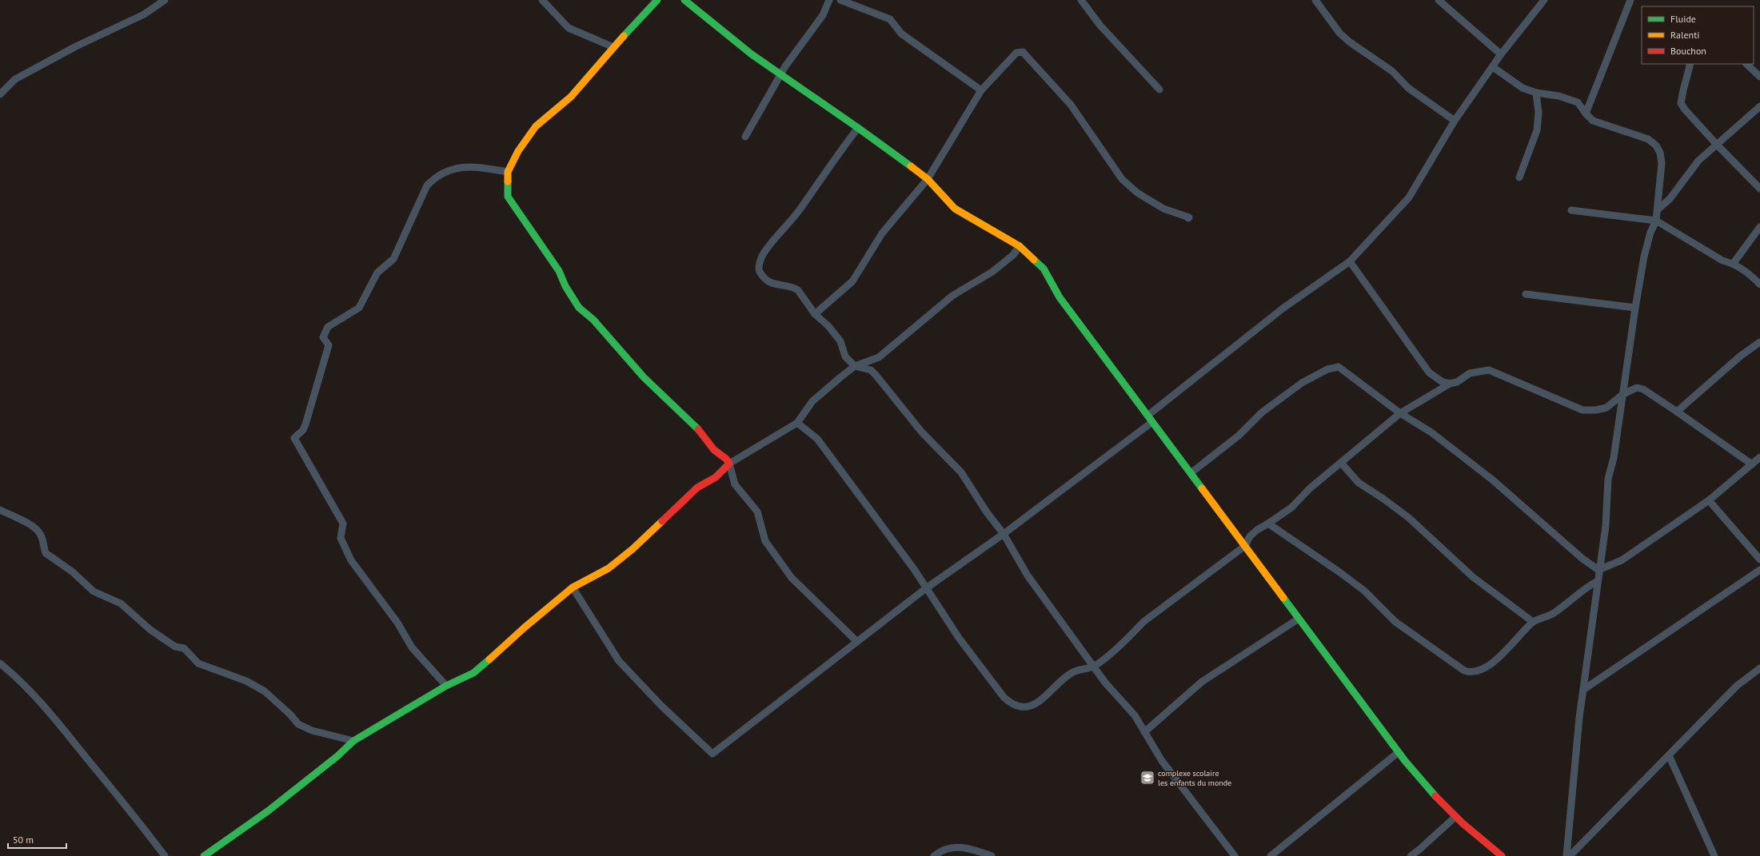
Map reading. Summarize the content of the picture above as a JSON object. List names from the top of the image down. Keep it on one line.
{"places":{"school or university":["complexe scolaire les enfants du monde"]},"legend":["Fluide","Ralenti","Bouchon"],"scale_bar":"50 m"}
